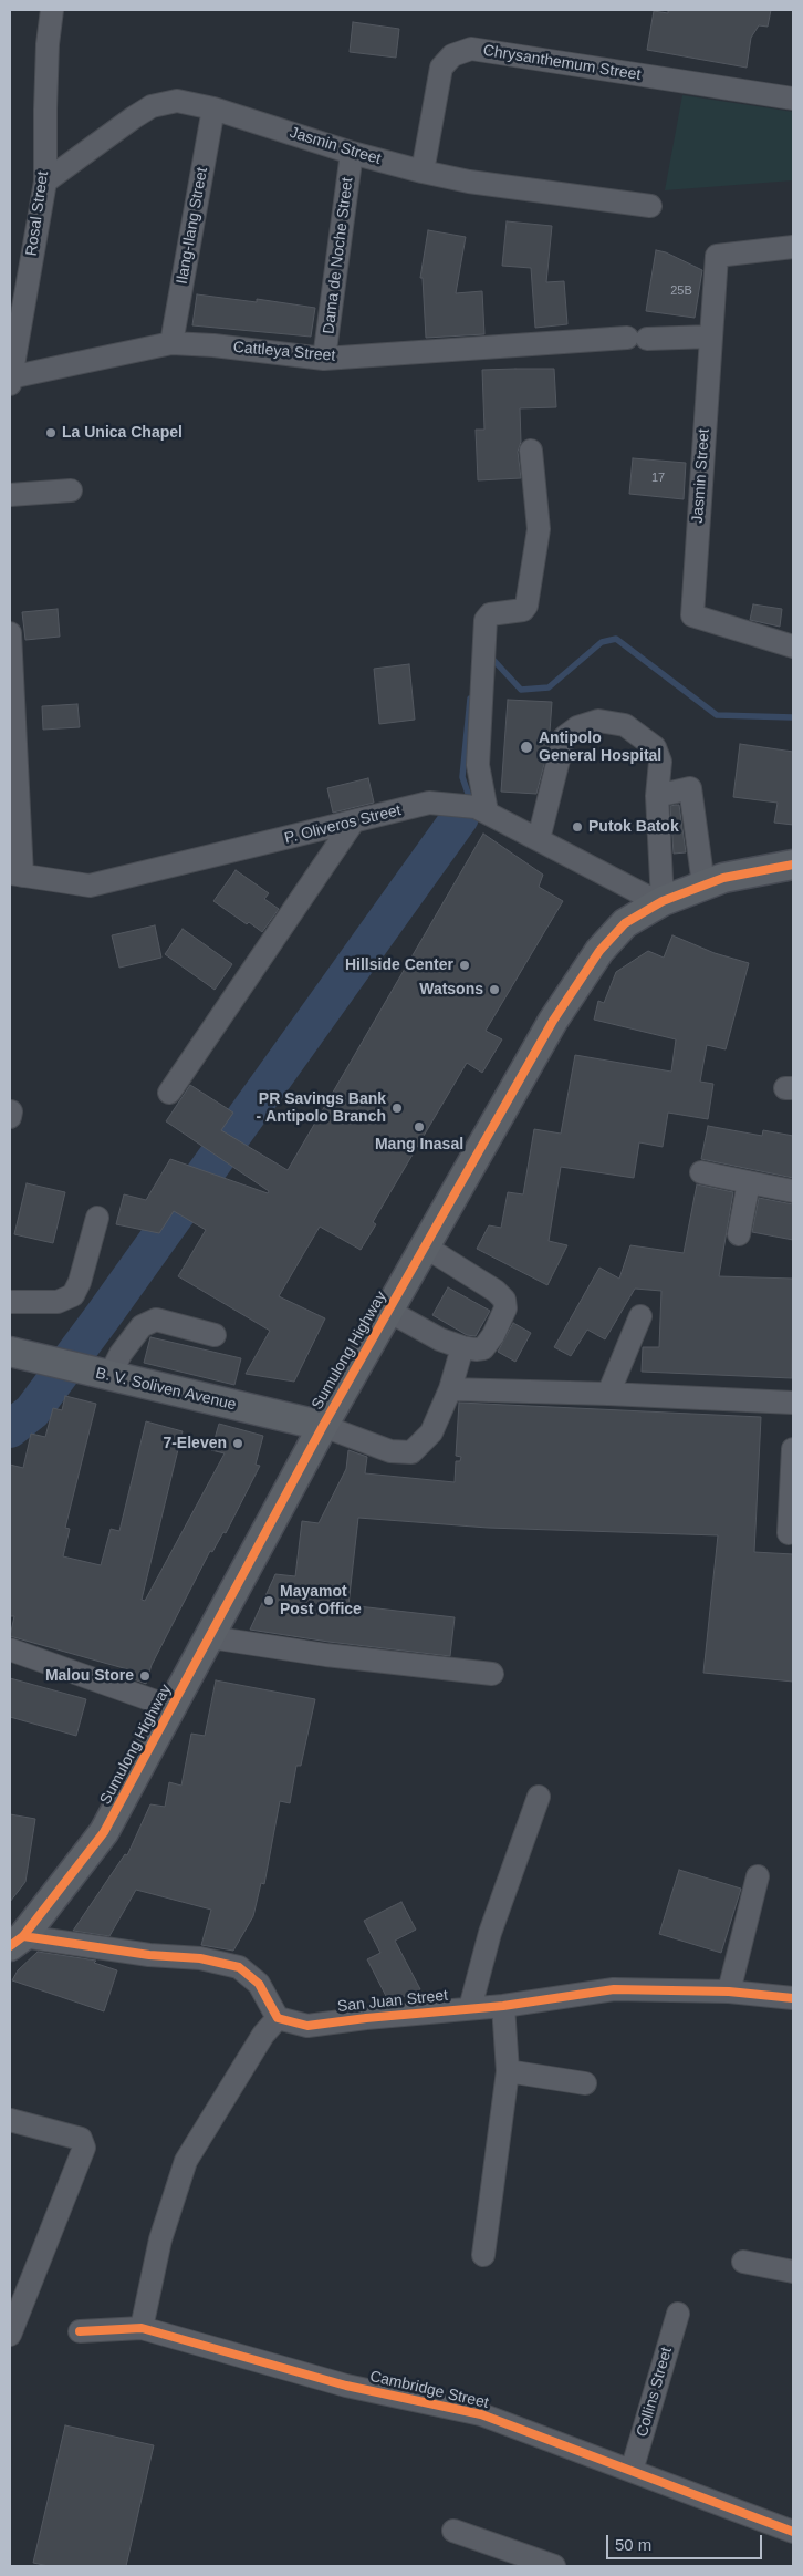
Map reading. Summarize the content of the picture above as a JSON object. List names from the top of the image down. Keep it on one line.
{"streets":{"main road":["Sumulong Highway","B. V. Soliven Avenue"],"street":["Chrysanthemum Street","Jasmin Street","Rosal Street","Ilang-Ilang Street","Dama de Noche Street","Cattleya Street","P. Oliveros Street","San Juan Street","Cambridge Street","Collins Street"]},"crossings":[["Chrysanthemum Street","Jasmin Street"],["Jasmin Street","Rosal Street"],["Jasmin Street","Ilang-Ilang Street"],["Jasmin Street","Dama de Noche Street"],["Jasmin Street","Cattleya Street"],["Rosal Street","Cattleya Street"],["Ilang-Ilang Street","Cattleya Street"],["Dama de Noche Street","Cattleya Street"],["P. Oliveros Street","Sumulong Highway"],["Sumulong Highway","B. V. Soliven Avenue"],["Cambridge Street","Collins Street"]],"places":["La Unica Chapel","Antipolo General Hospital","Putok Batok","Hillside Center","Watsons","PR Savings Bank - Antipolo Branch","Mang Inasal","7-Eleven","Mayamot Post Office","Malou Store"],"house_numbers":["25B","17"],"scale_bar":"50 m"}
